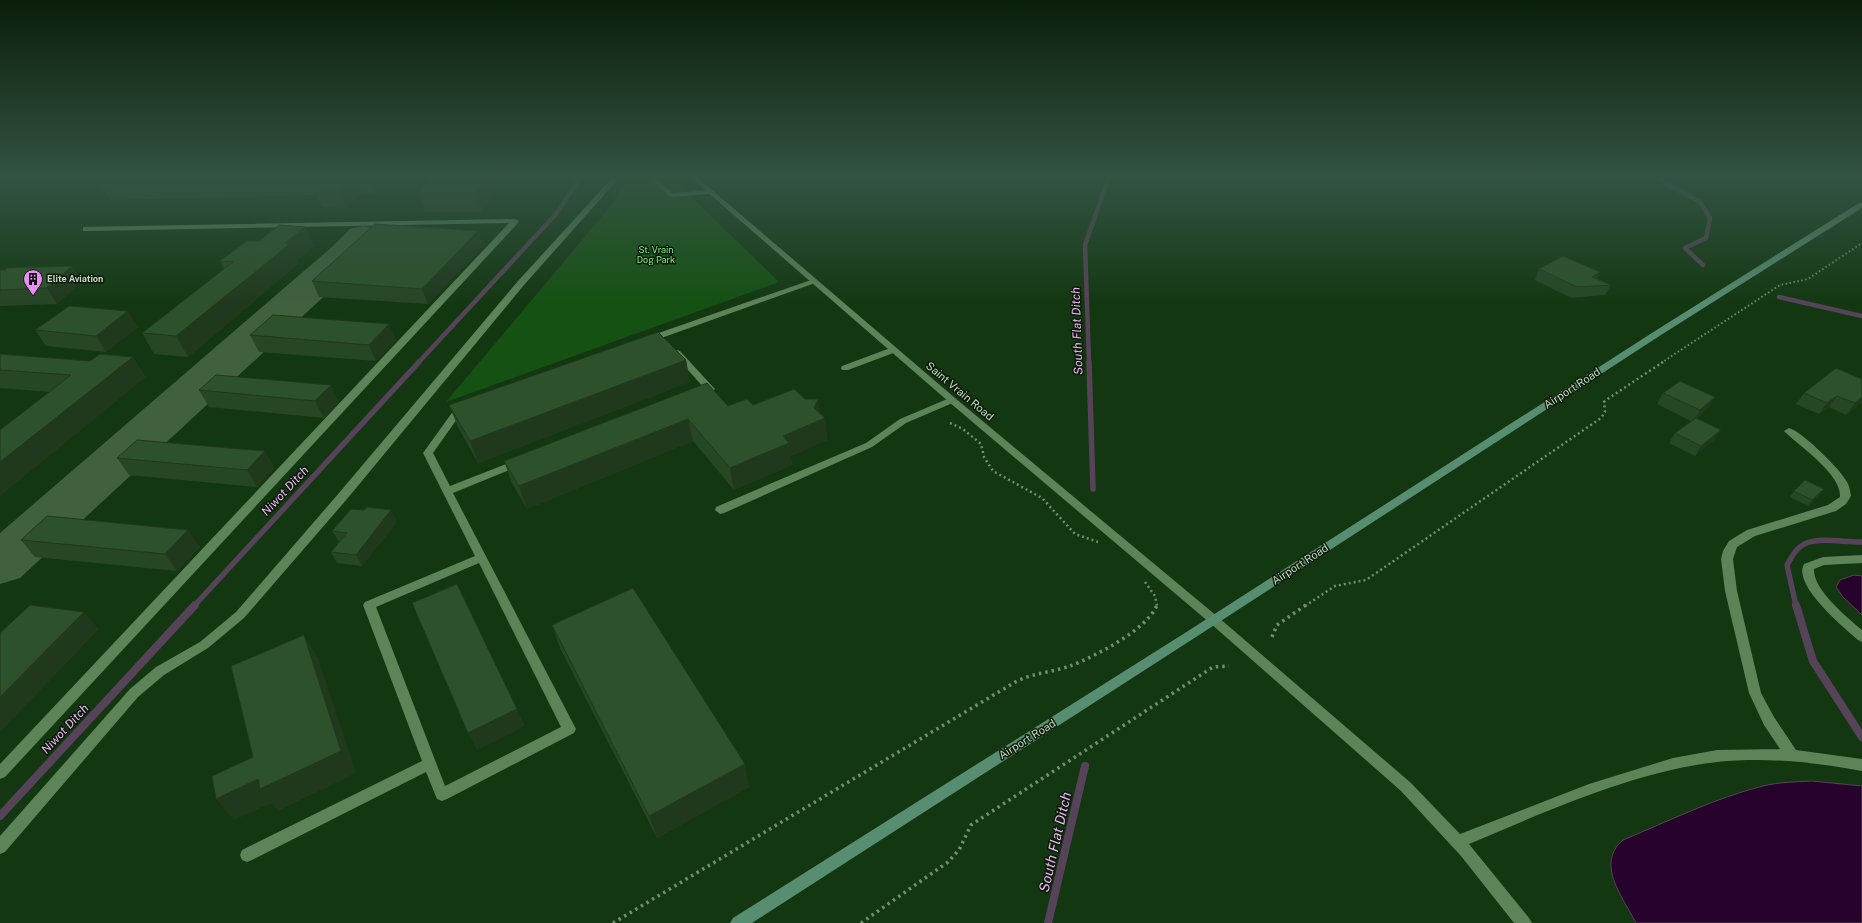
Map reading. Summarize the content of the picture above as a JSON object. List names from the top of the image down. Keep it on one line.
{"streets":{"main road":["Airport Road"],"street":["Saint Vrain Road"]},"crossings":[["Airport Road","Saint Vrain Road"]],"water":["South Flat Ditch","Niwot Ditch"],"parks":["St. Vrain Dog Park"],"places":{"building":["Elite Aviation"]}}
